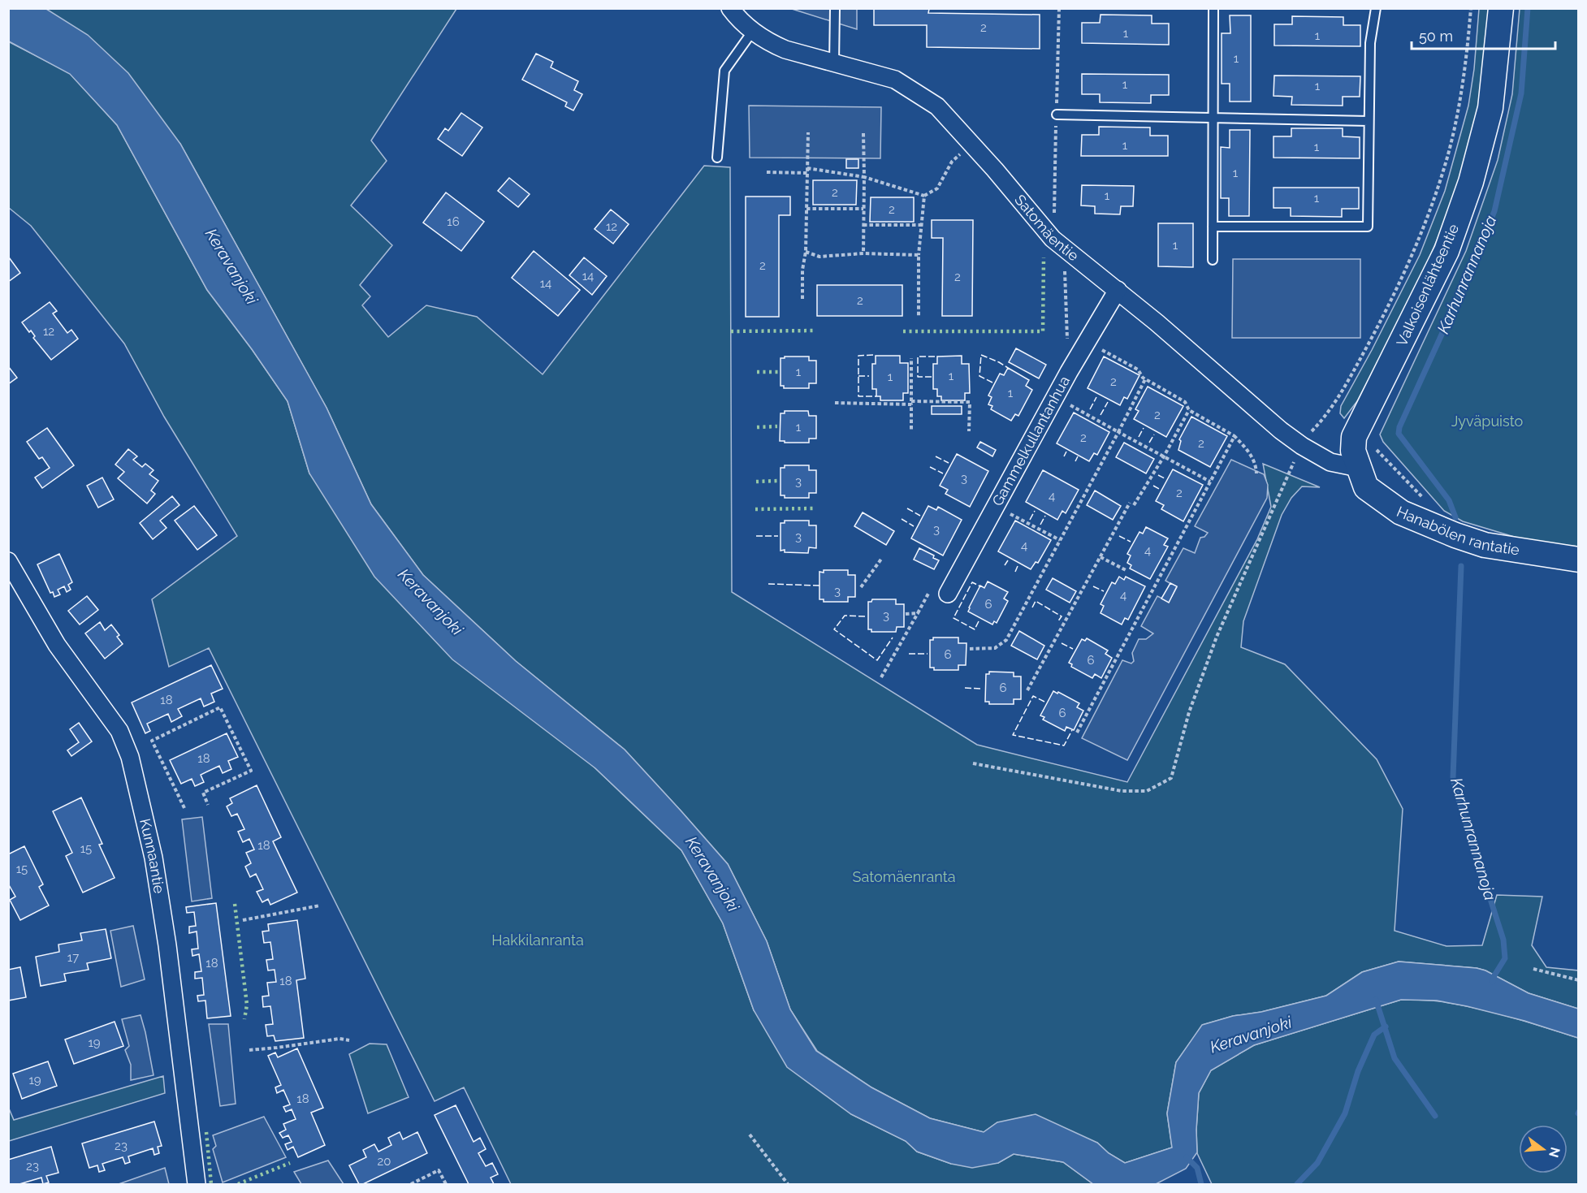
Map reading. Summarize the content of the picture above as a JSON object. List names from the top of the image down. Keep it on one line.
{"streets":{"street":["Satomäentie","Valkoisenlähteentie","Gammelkullantanhua","Hanabölen rantatie","Kunnaantie"]},"crossings":[["Satomäentie","Valkoisenlähteentie"],["Satomäentie","Gammelkullantanhua"],["Satomäentie","Hanabölen rantatie"],["Valkoisenlähteentie","Hanabölen rantatie"]],"water":["Keravanjoki","Karhunrannanoja"],"parks":["Jyväpuisto","Satomäenranta","Hakkilanranta"],"house_numbers":["2","1","1","1","1","1","1","1","1","2","1","1","2","16","12","1","2","14","2","14","2","12","1","1","1","2","1","2","1","2","2","3","3","2","4","3","3","4","4","3","4","6","3","6","6","6","18","6","18","18","15","15","17","18","18","19","19","18","23","20","23"],"scale_bar":"50 m","north":"right"}
